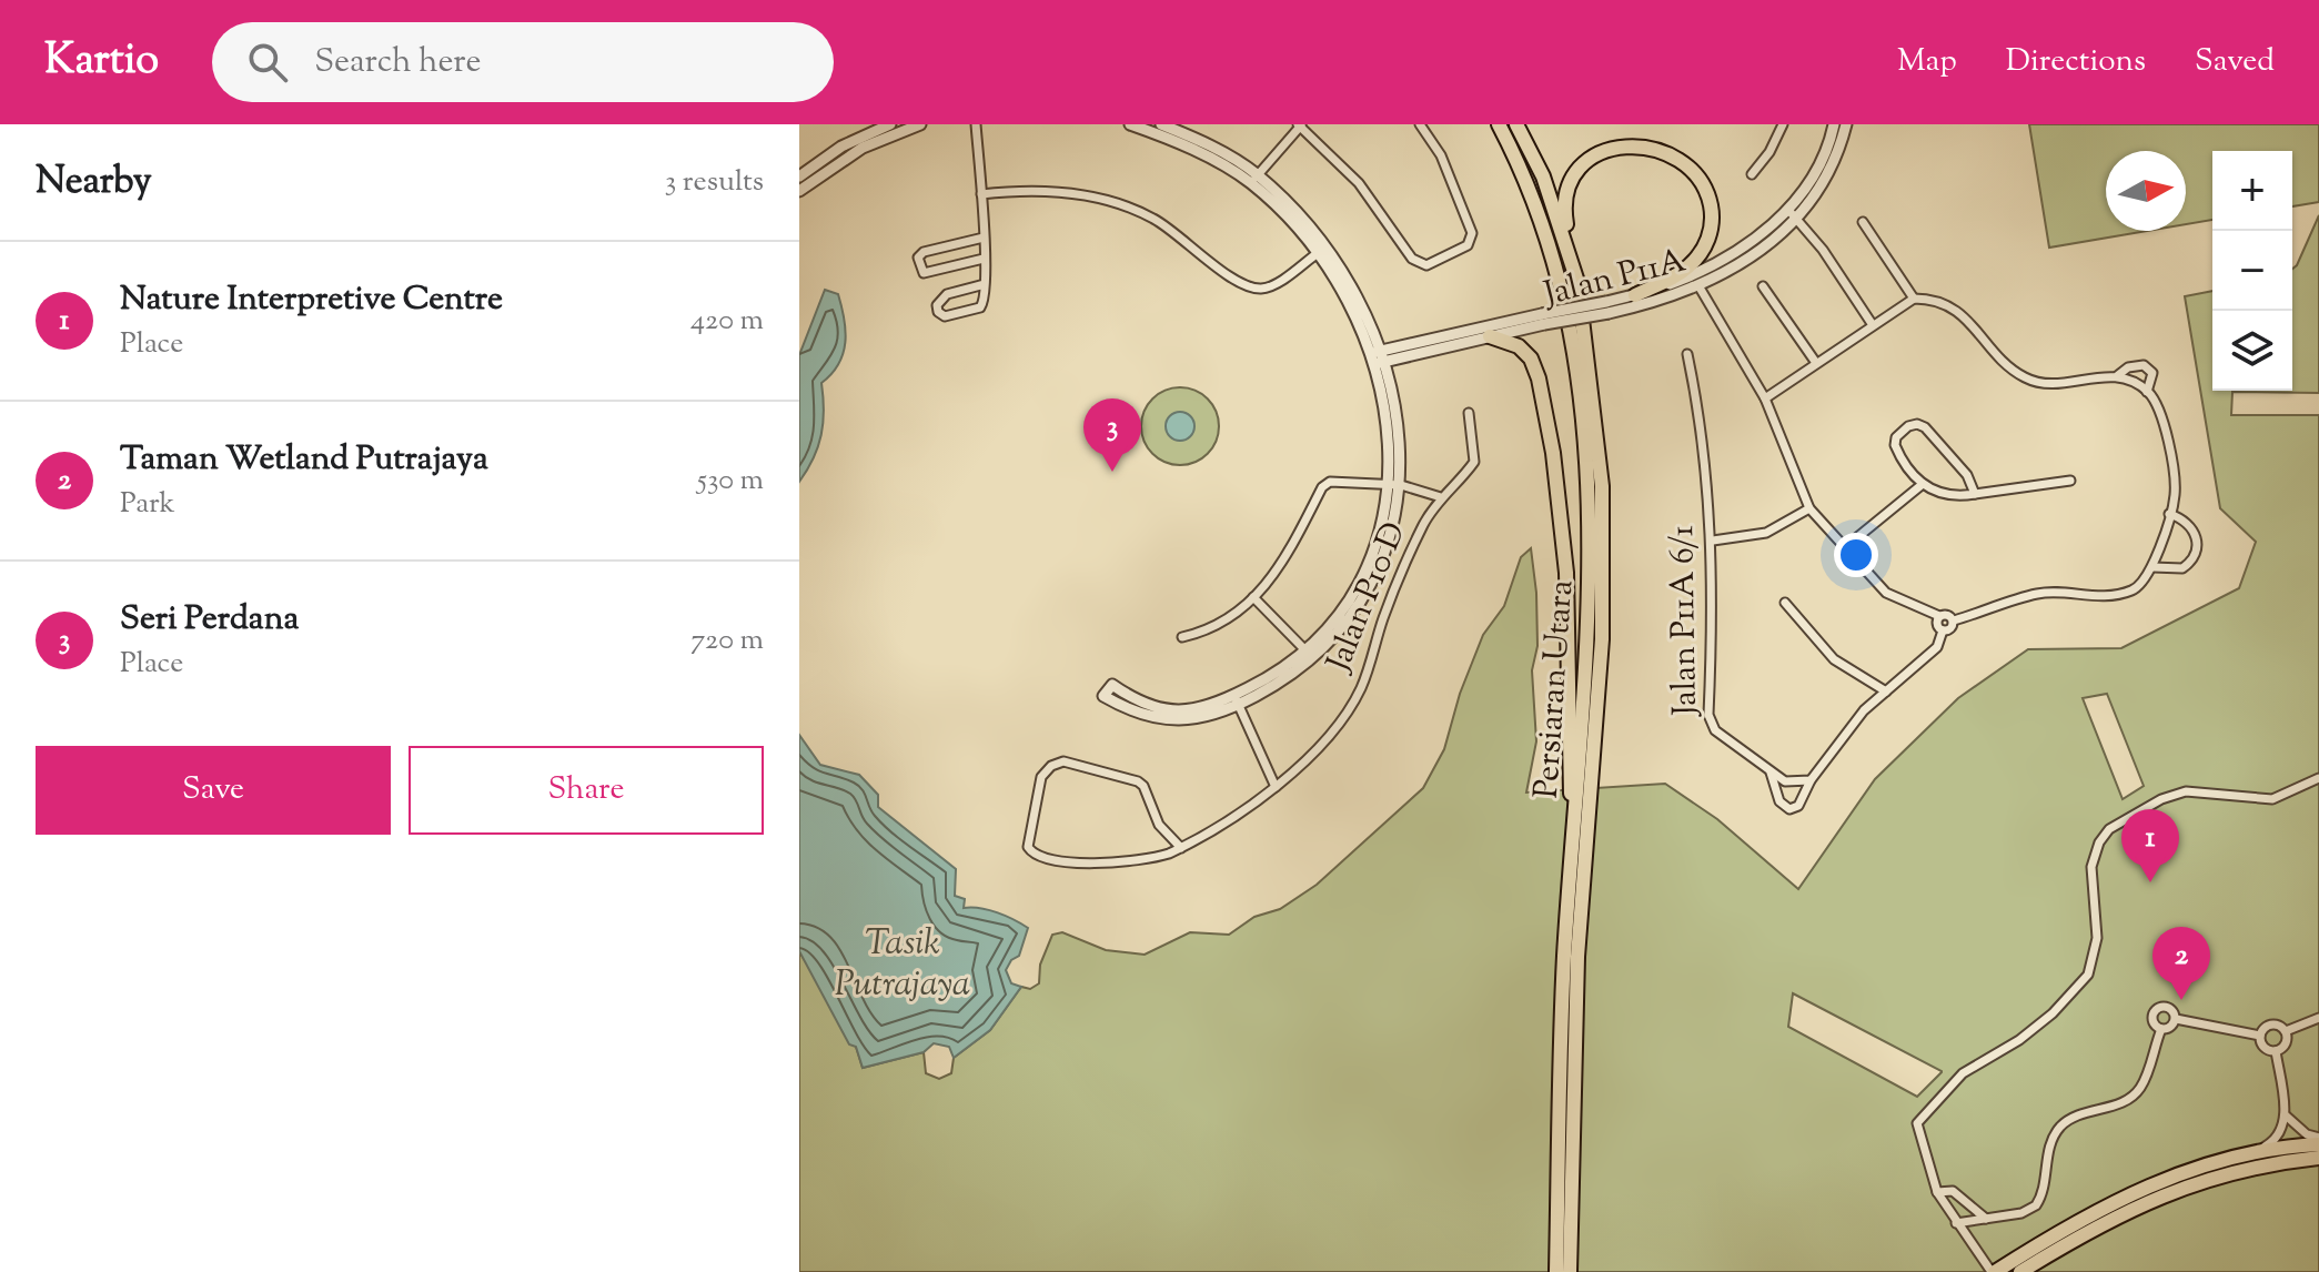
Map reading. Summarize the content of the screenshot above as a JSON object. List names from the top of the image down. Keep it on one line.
{"streets":{"main road":["Persiaran Utara"],"street":["Jalan P11A","Jalan P10 D","Jalan P11A 6/1"]},"water":["Tasik Putrajaya"],"north":"right","page":{"header":"Kartio","search":"Search here","nav":["Map","Directions","Saved"],"heading":["Nearby","3 results"],"map_buttons":["+","−"],"list":[{"mark":"1","name":"Nature Interpretive Centre","note":"Place","value":"420 m"},{"mark":"2","name":"Taman Wetland Putrajaya","note":"Park","value":"530 m"},{"mark":"3","name":"Seri Perdana","note":"Place","value":"720 m"}],"pins":["3","1","2"],"buttons":["Save","Share"]}}
